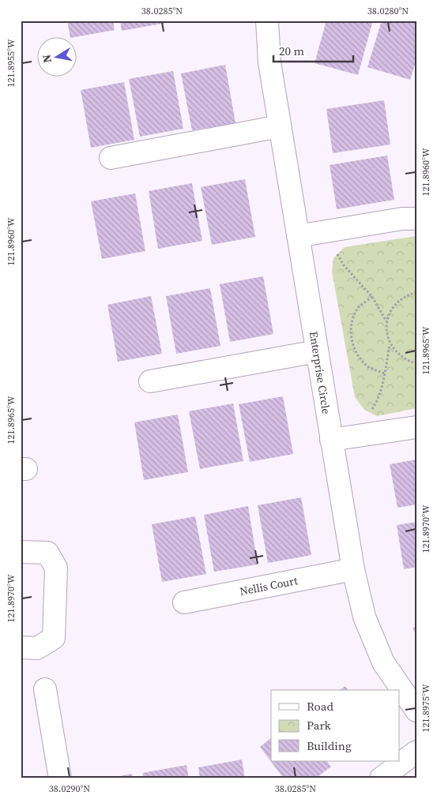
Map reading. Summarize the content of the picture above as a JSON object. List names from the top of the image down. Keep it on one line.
{"streets":{"street":["Enterprise Circle","Nellis Court"]},"crossings":[["Enterprise Circle","Nellis Court"]],"legend":["Road","Park","Building"],"scale_bar":"20 m","north":"left","coordinates":["38.0285°N","38.0280°N","121.8955°W","121.8960°W","121.8965°W","121.8970°W","121.8975°W","38.0290°N"]}
